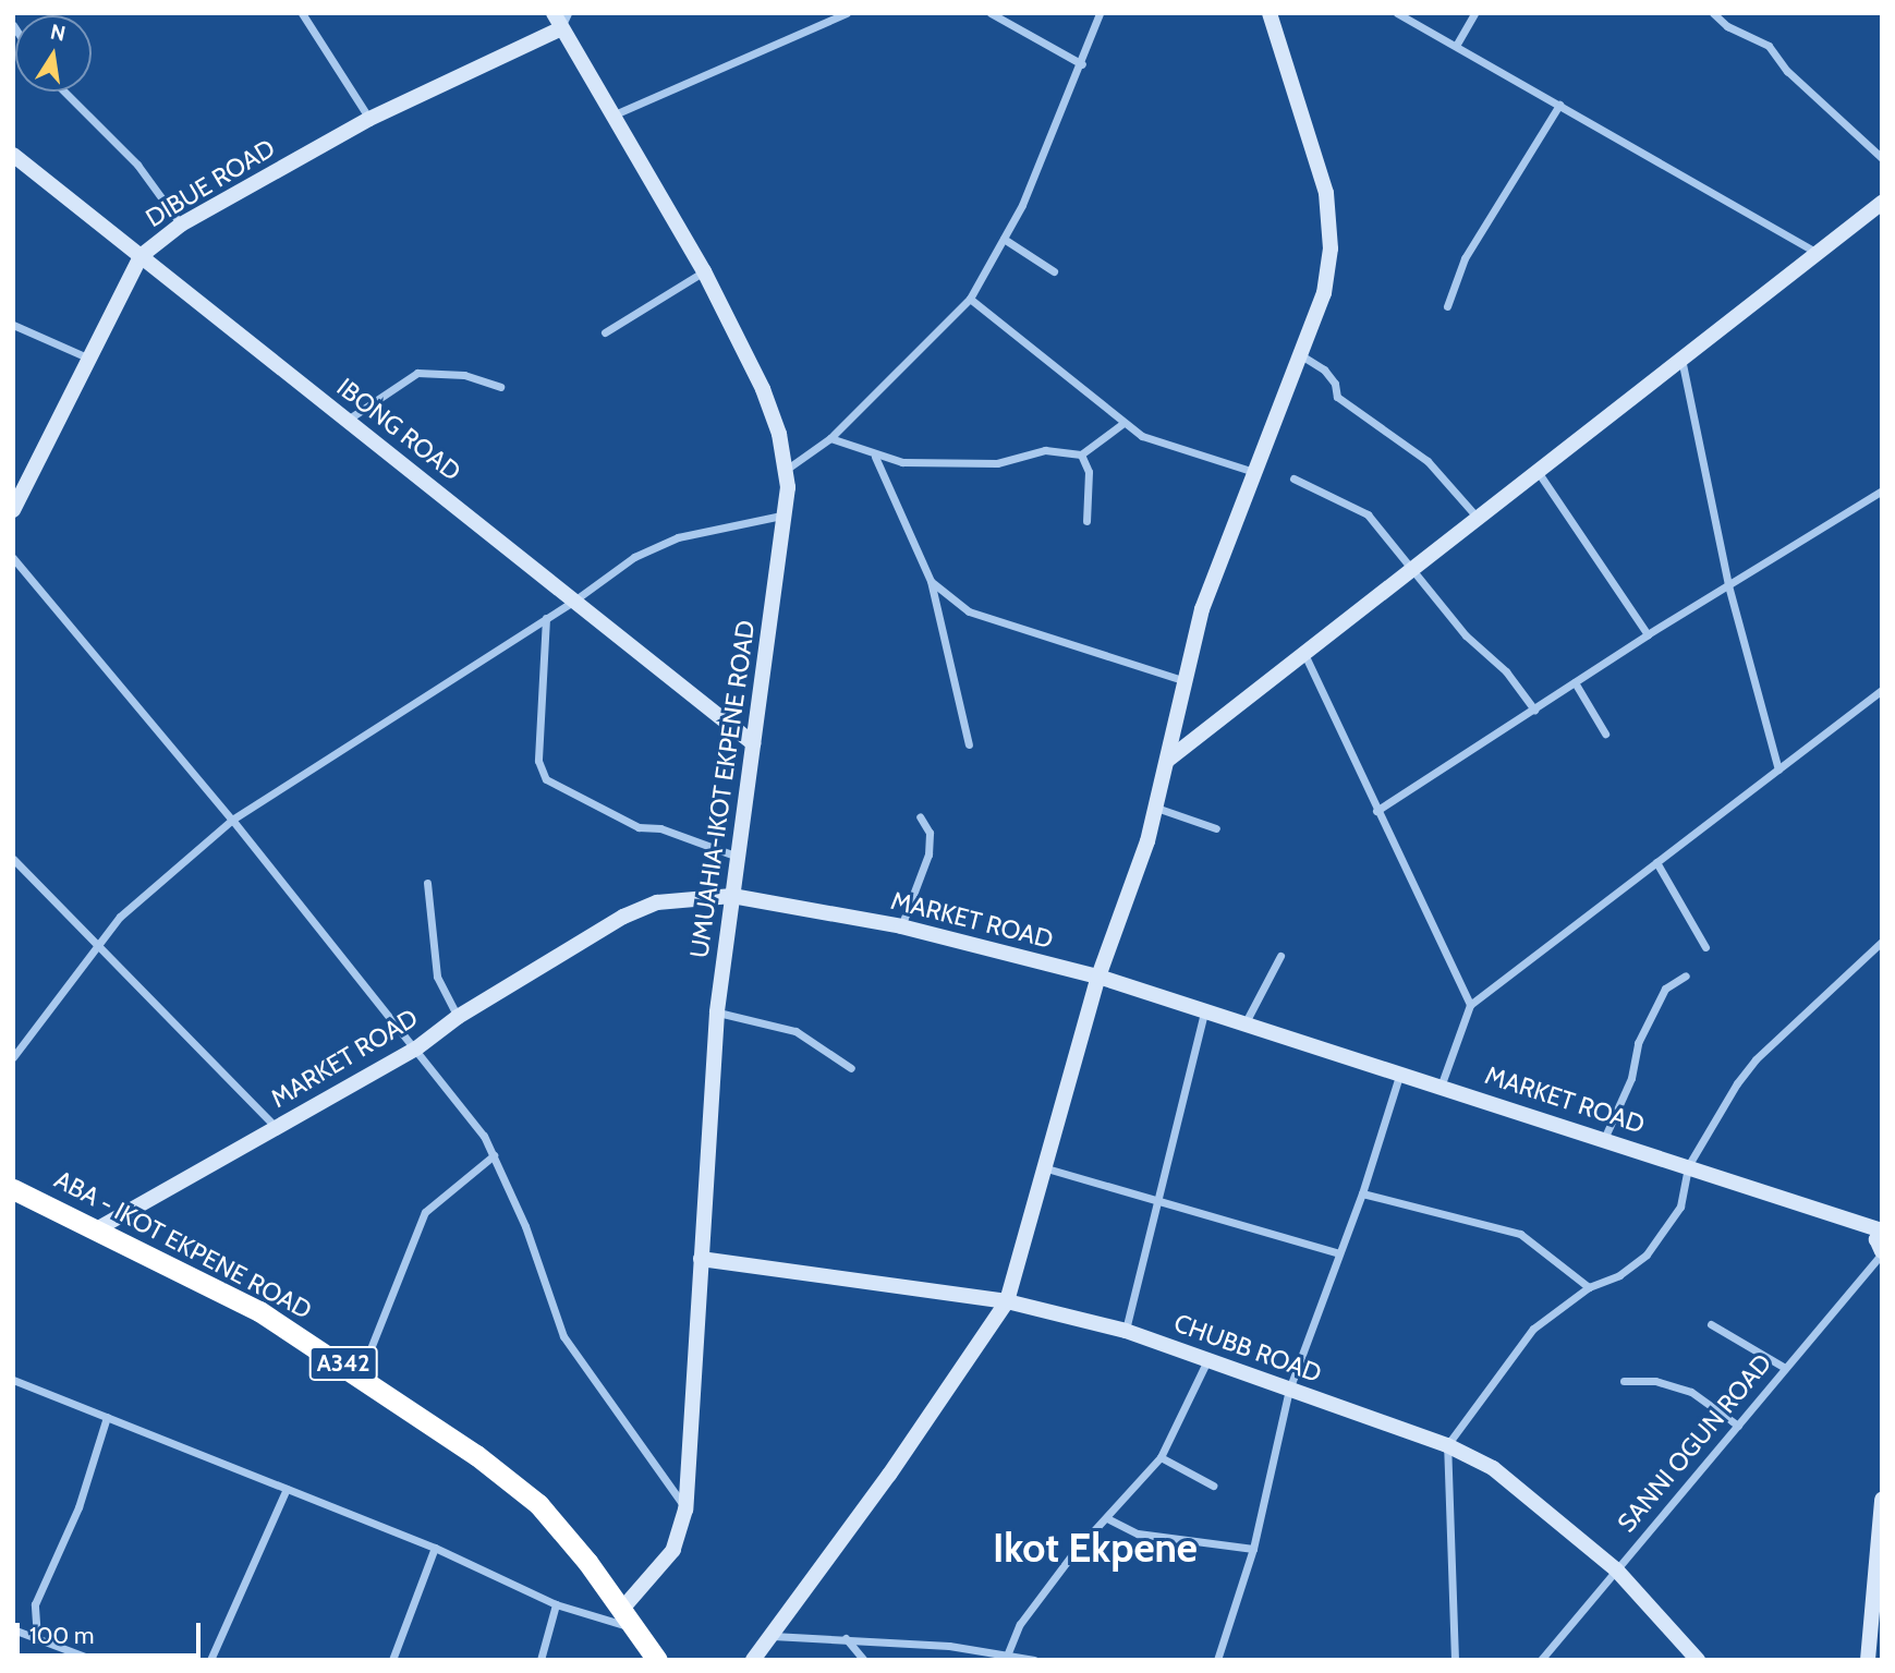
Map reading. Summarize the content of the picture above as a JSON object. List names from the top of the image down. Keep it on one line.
{"streets":{"highway":["ABA - IKOT EKPENE ROAD","A342"],"main road":["DIBUE ROAD","IBONG ROAD","UMUAHIA-IKOT EKPENE ROAD","MARKET ROAD","CHUBB ROAD"],"street":["SANNI OGUN ROAD"]},"crossings":[["DIBUE ROAD","IBONG ROAD"],["DIBUE ROAD","UMUAHIA-IKOT EKPENE ROAD"],["IBONG ROAD","UMUAHIA-IKOT EKPENE ROAD"],["UMUAHIA-IKOT EKPENE ROAD","MARKET ROAD"],["UMUAHIA-IKOT EKPENE ROAD","ABA - IKOT EKPENE ROAD"],["UMUAHIA-IKOT EKPENE ROAD","CHUBB ROAD"],["MARKET ROAD","ABA - IKOT EKPENE ROAD"],["CHUBB ROAD","SANNI OGUN ROAD"]],"districts":["Ikot Ekpene"],"scale_bar":"100 m","north":"top"}
